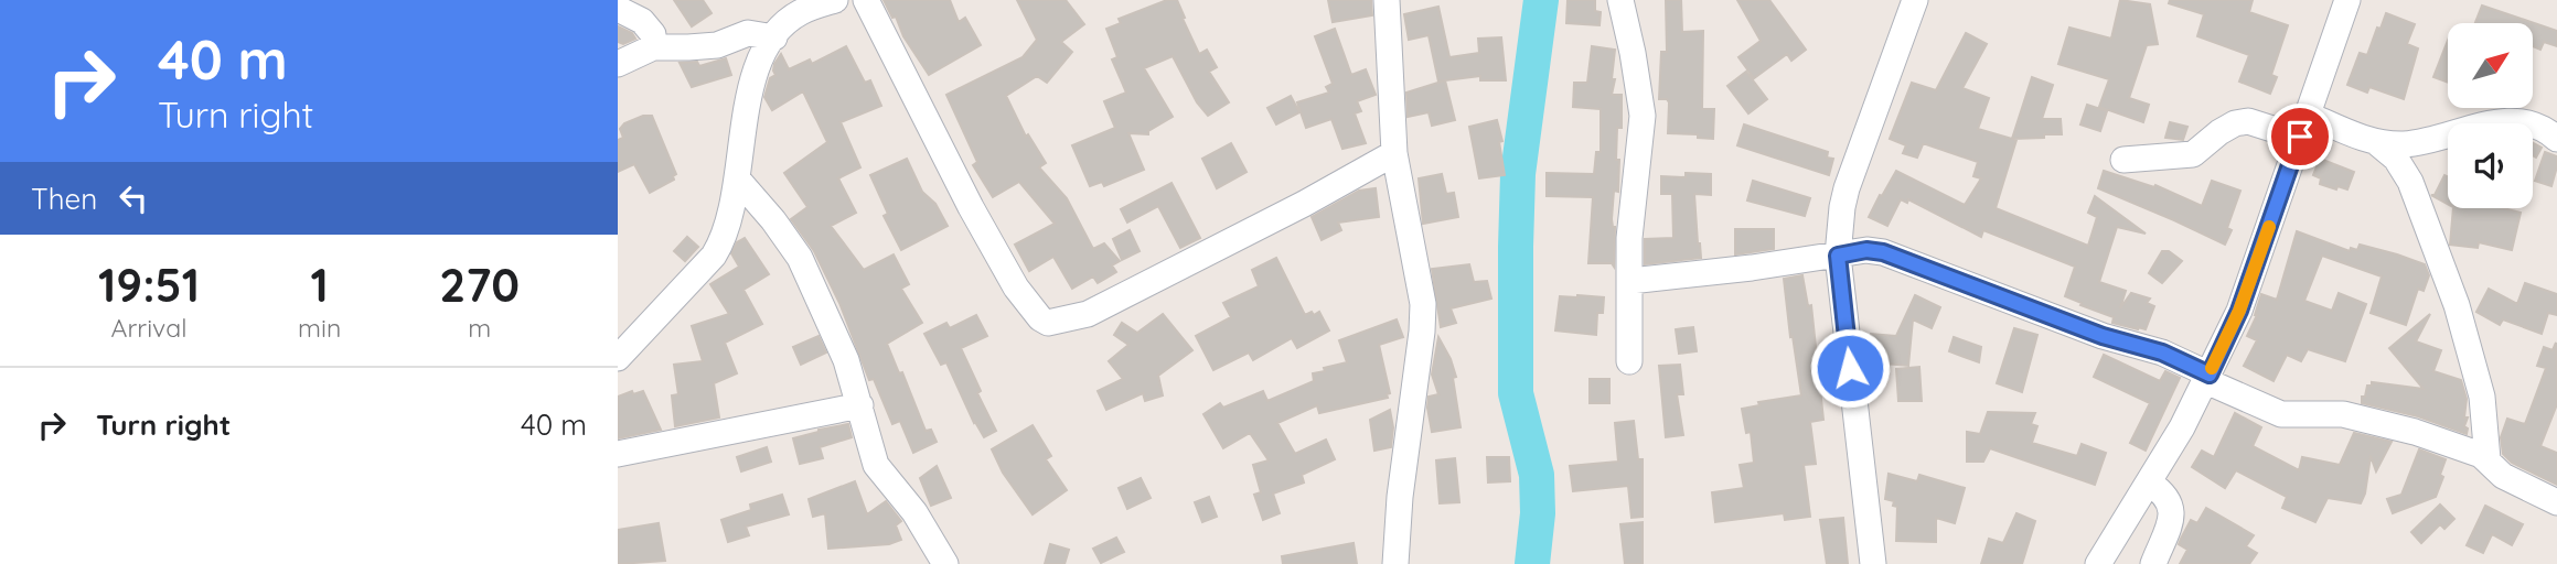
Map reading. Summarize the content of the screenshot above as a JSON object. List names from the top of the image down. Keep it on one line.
{"north":"top right","page":{"turn":["40 m","Turn right"],"then":"Then","eta":["19:51","Arrival","1","min","270","m"],"list":[{"name":"Turn right","value":"40 m"}]}}
